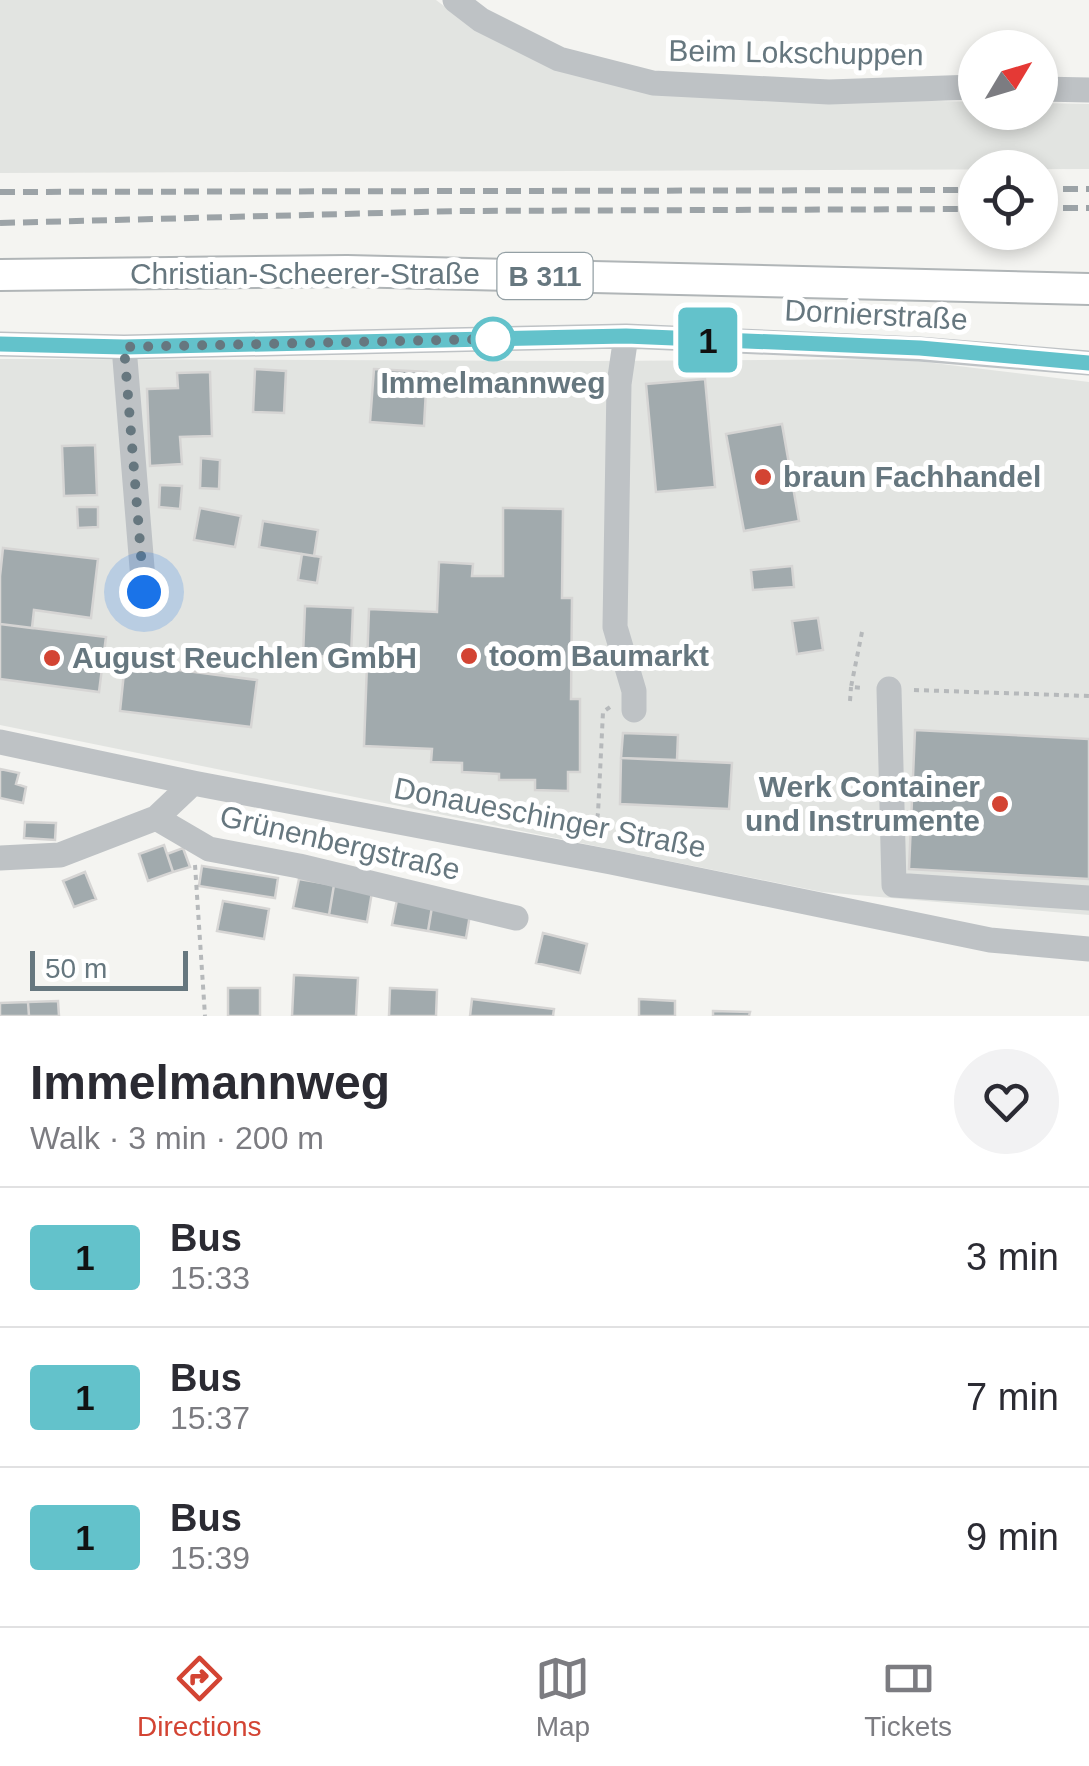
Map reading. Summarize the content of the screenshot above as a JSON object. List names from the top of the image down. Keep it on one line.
{"streets":{"main road":["Christian-Scheerer-Straße","B 311"],"street":["Beim Lokschuppen","Dornierstraße","Donaueschinger Straße","Grünenbergstraße"]},"crossings":[["Donaueschinger Straße","Grünenbergstraße"]],"places":["Immelmannweg","braun Fachhandel","toom Baumarkt","August Reuchlen GmbH","Werk Container und Instrumente"],"lines":["bus line 1"],"scale_bar":"50 m","north":"top right","page":{"on_map":"1","scale":"50 m","heading":["Immelmannweg","Walk · 3 min · 200 m"],"list":[{"mark":"1","name":"Bus","note":"15:33","value":"3 min"},{"mark":"1","name":"Bus","note":"15:37","value":"7 min"},{"mark":"1","name":"Bus","note":"15:39","value":"9 min"}],"tabs":["Directions","Map","Tickets"]}}
